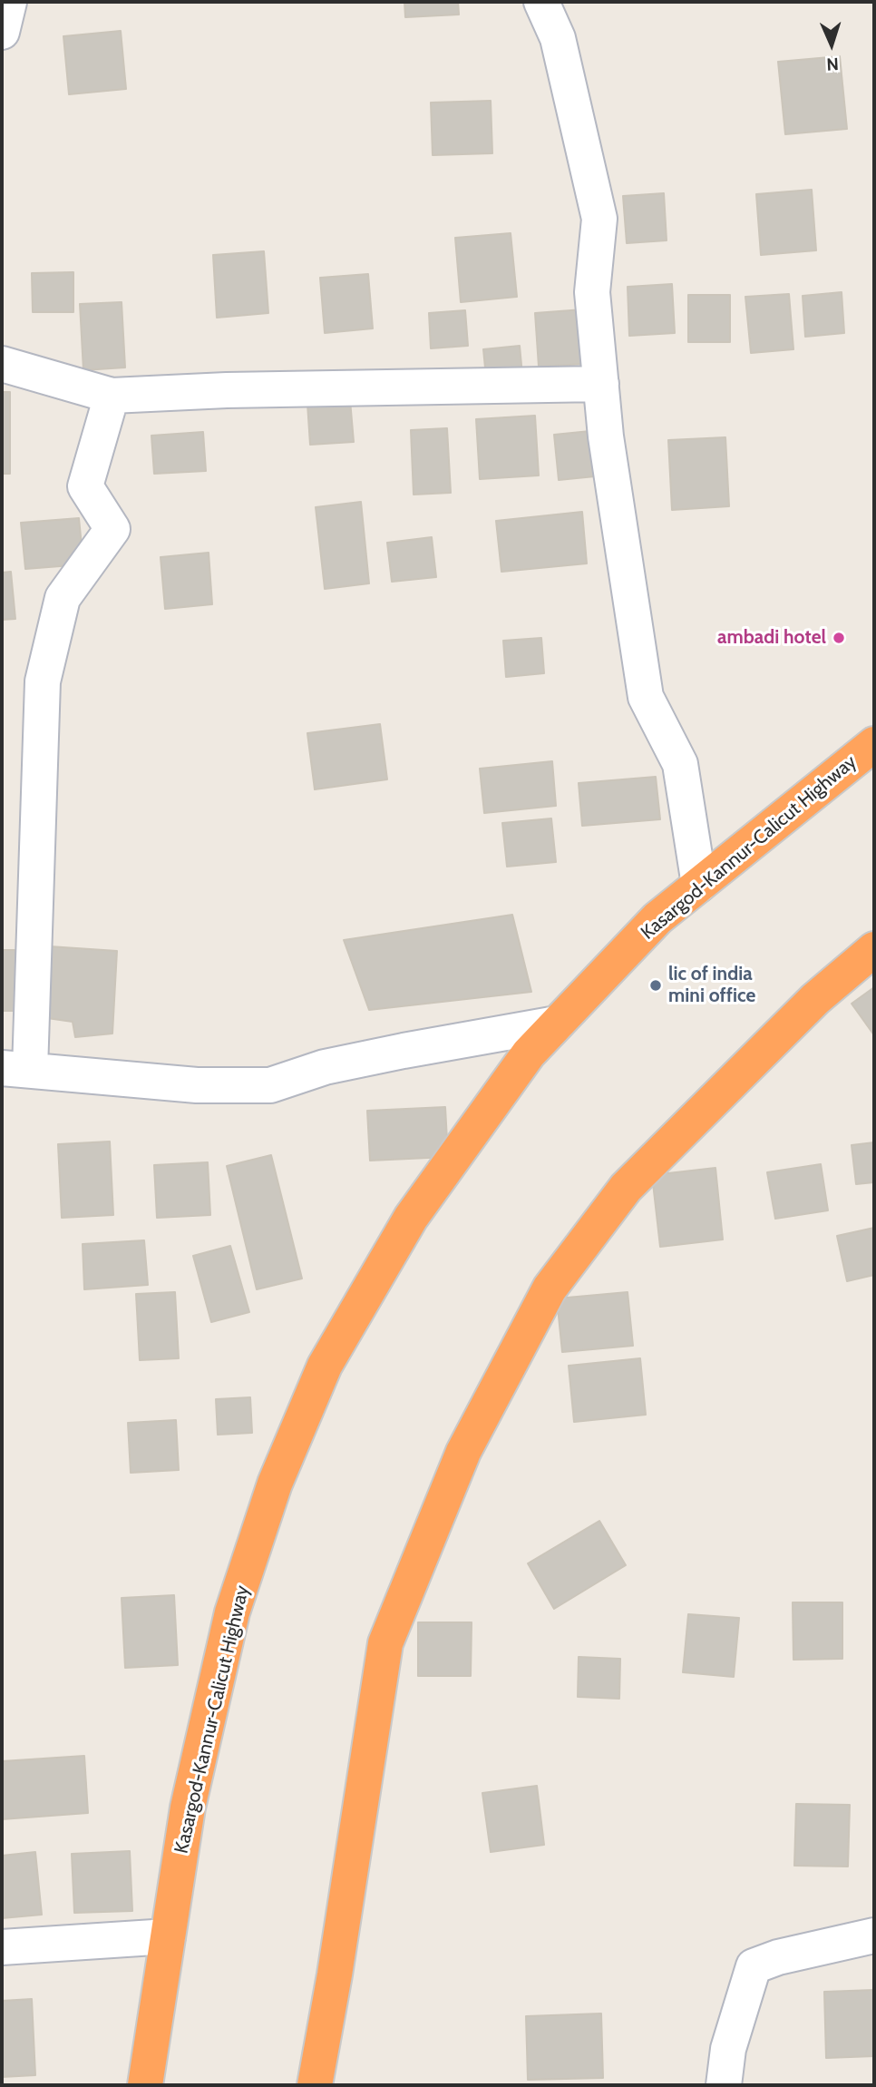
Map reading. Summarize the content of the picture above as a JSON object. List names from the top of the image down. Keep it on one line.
{"streets":{"highway":["Kasargod-Kannur-Calicut Highway"]},"places":["ambadi hotel","lic of india mini office"],"north":"bottom"}
